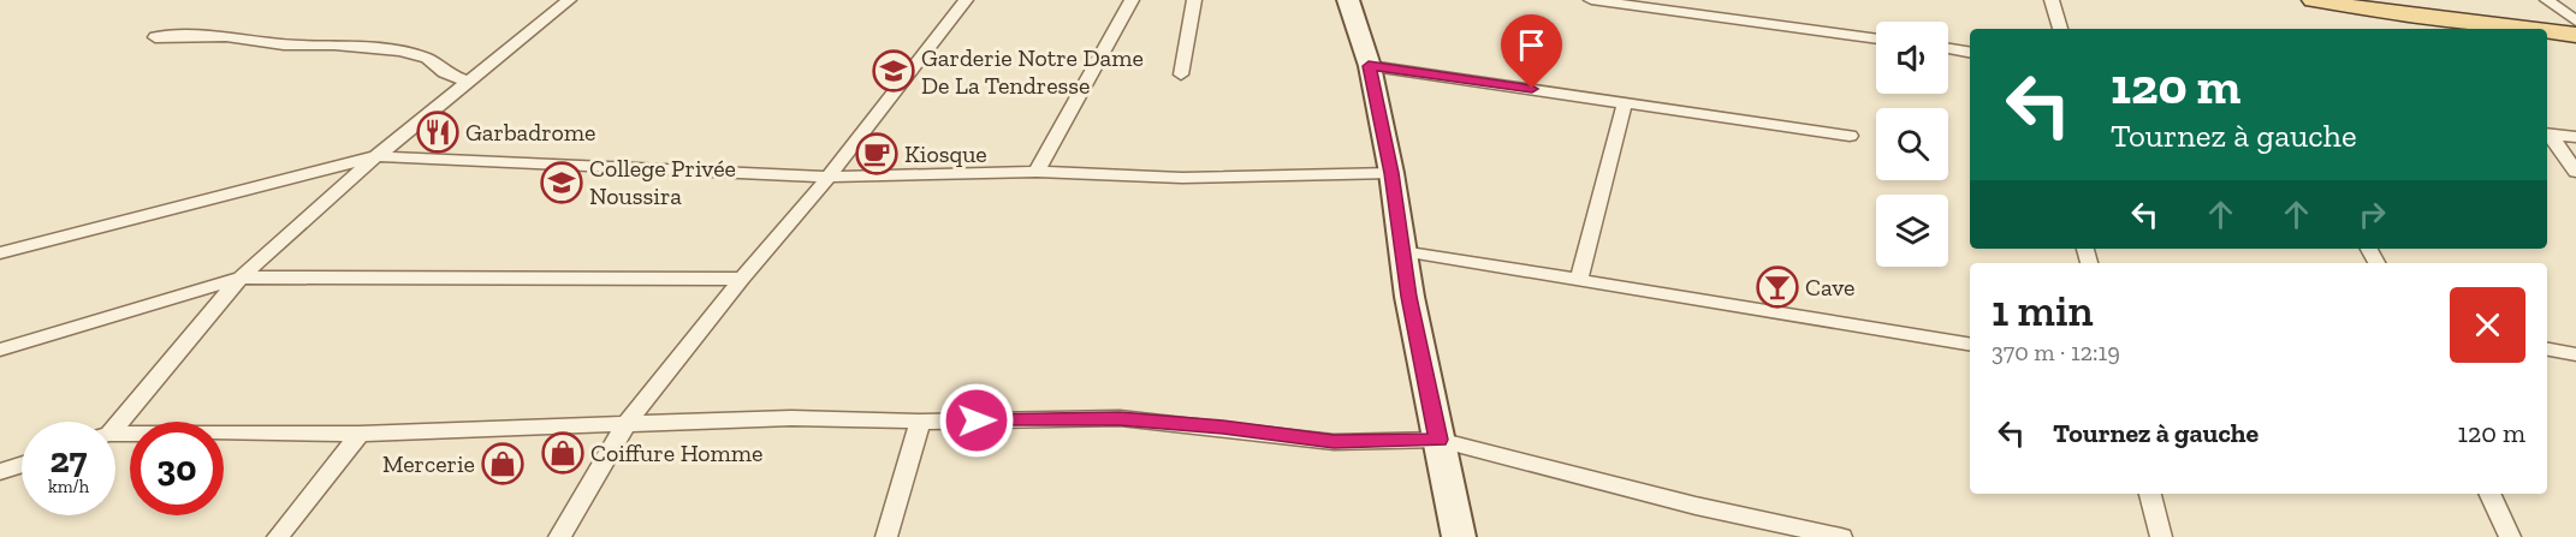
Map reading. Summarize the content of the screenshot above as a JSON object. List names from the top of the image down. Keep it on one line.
{"places":{"school or university":["Garderie Notre Dame De La Tendresse","College Privée Noussira"],"restaurant":["Garbadrome"],"cafe":["Kiosque"],"bar":["Cave"],"shop":["Coiffure Homme","Mercerie"]},"page":{"turn":["120 m","Tournez à gauche"],"heading":["1 min","370 m · 12:19"],"list":[{"name":"Tournez à gauche","value":"120 m"}],"speed":"27 km/h","limit":"30"}}
